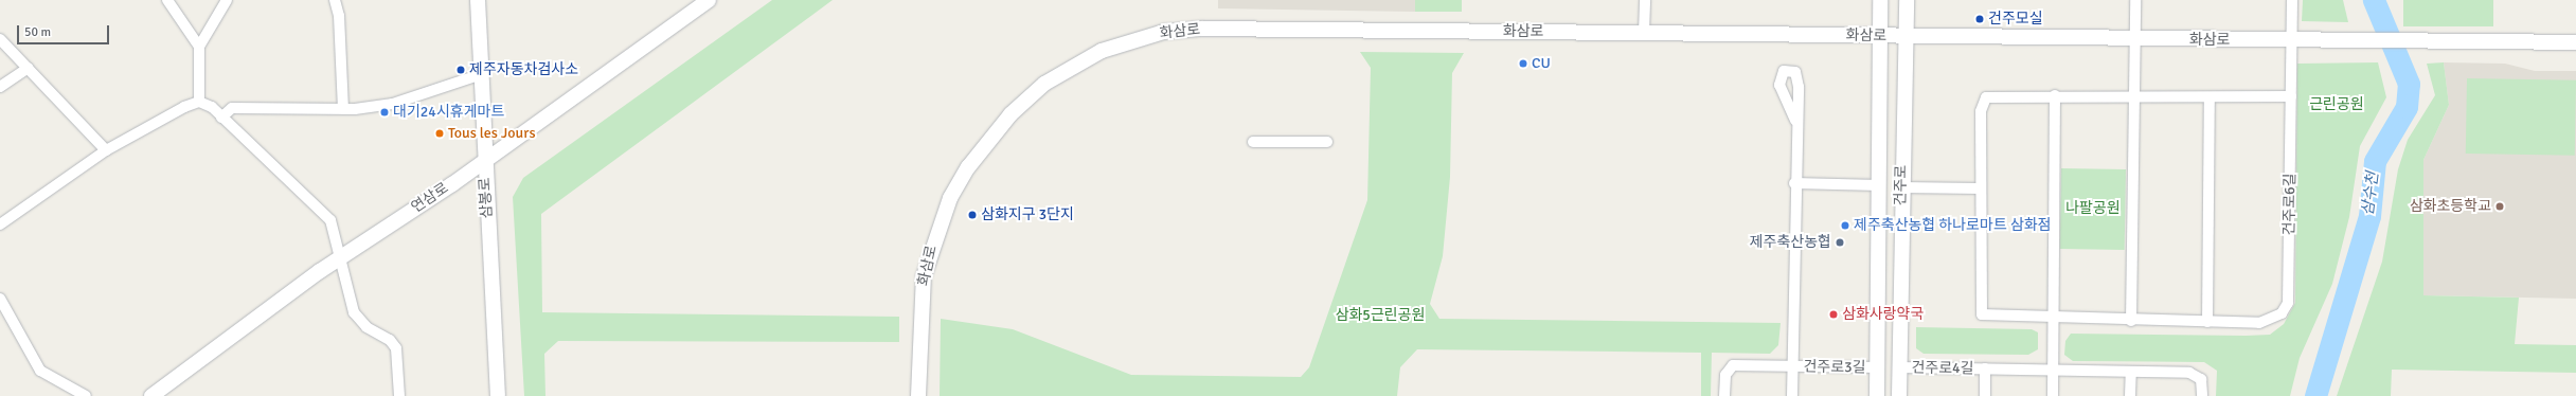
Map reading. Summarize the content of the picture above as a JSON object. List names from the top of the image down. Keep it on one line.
{"streets":{"street":["화삼로","건주로","연삼로","삼봉로","건주로6길","건주로3길","건주로4길"]},"crossings":[["화삼로","건주로"],["건주로","건주로3길"],["건주로","건주로4길"],["연삼로","삼봉로"]],"water":["삼수천"],"parks":["근린공원","나팔공원","삼화5근린공원"],"places":["건주모실","CU","제주자동차검사소","대기24시휴게마트","Tous les Jours","삼화초등학교","삼화지구 3단지","제주축산농협 하나로마트 삼화점","제주축산농협","삼화사랑약국"],"scale_bar":"50 m"}
